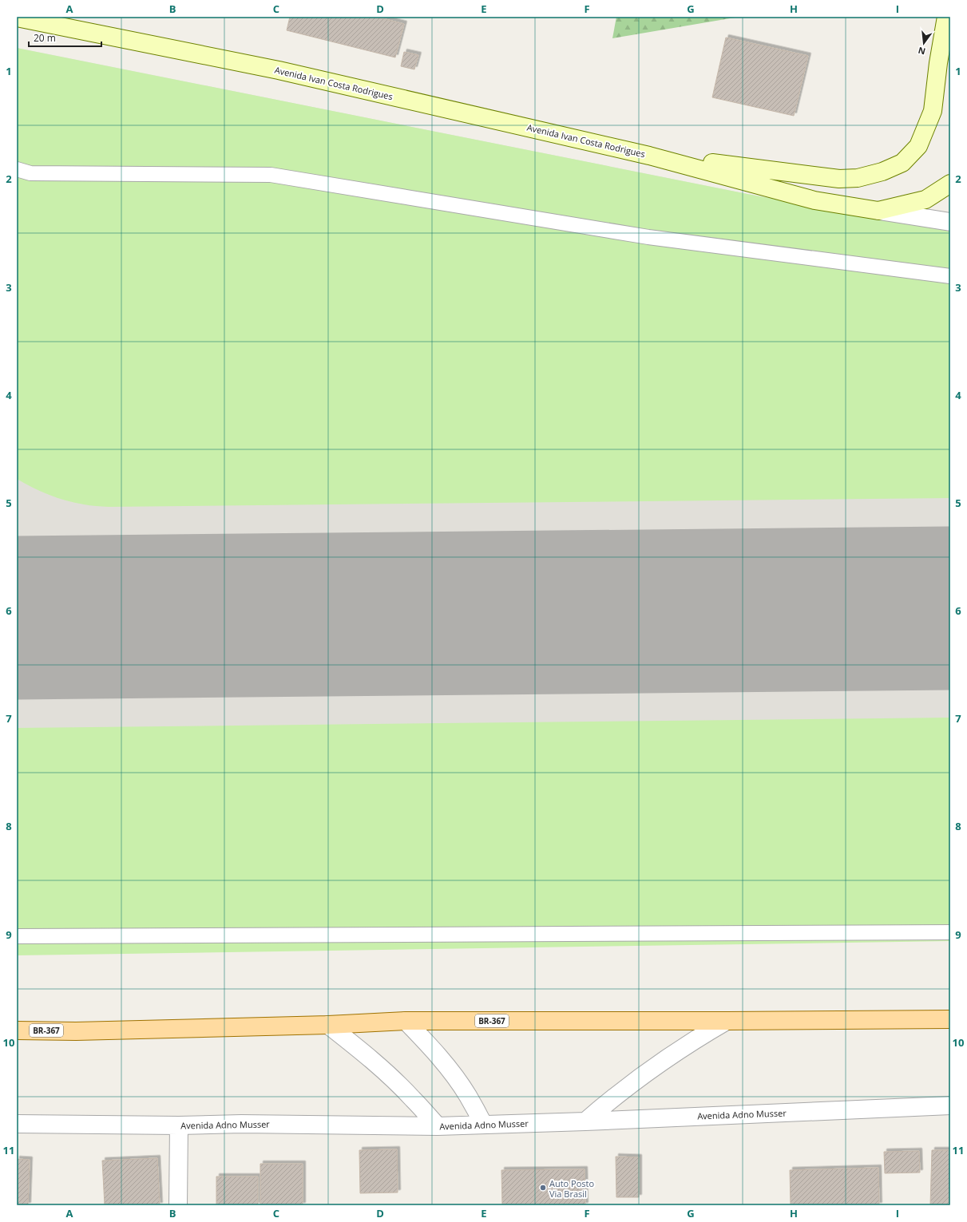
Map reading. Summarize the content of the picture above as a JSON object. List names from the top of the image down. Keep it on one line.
{"streets":{"main road":["Avenida Ivan Costa Rodrigues","BR-367"],"street":["Avenida Adno Musser"]},"places":["Auto Posto Via Brasil"],"scale_bar":"20 m","north":"bottom","grid":{"columns":["A","B","C","D","E","F","G","H","I"],"rows":["1","2","3","4","5","6","7","8","9","10","11"]}}
